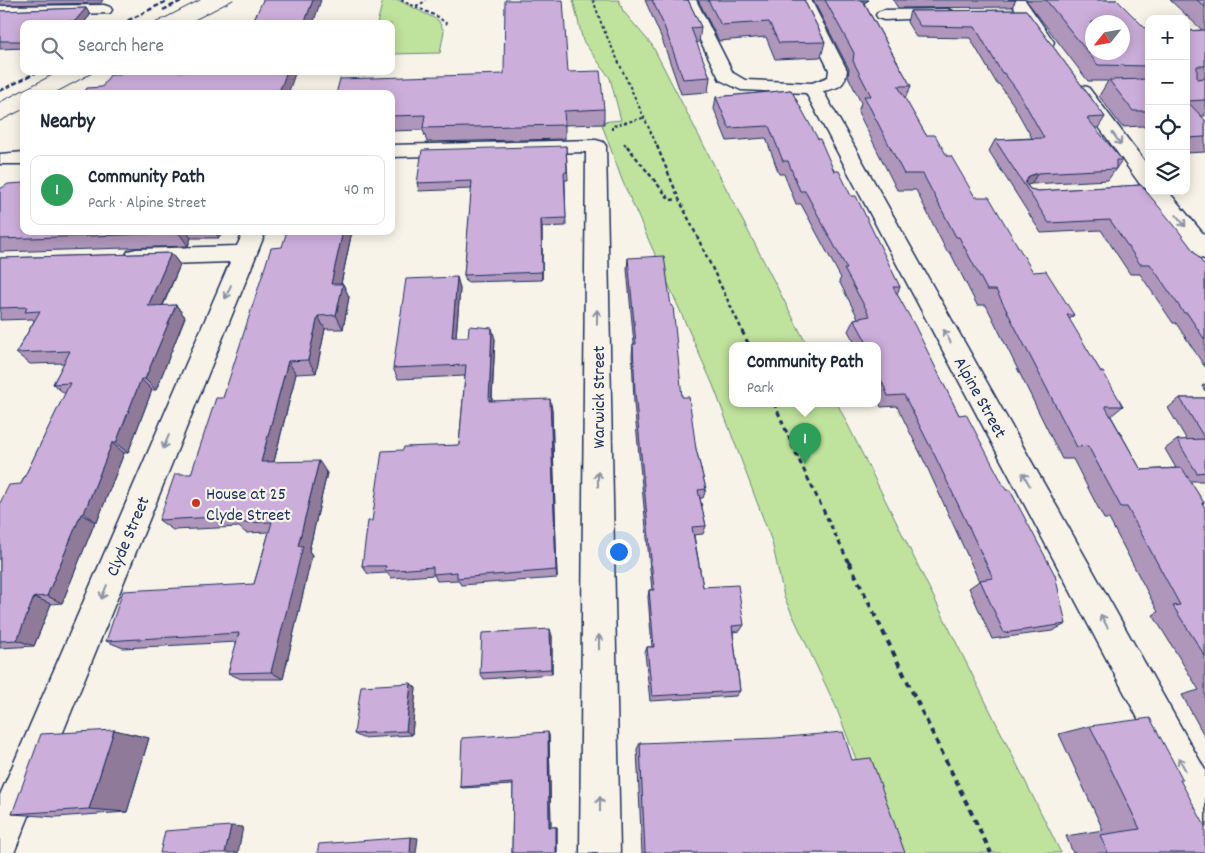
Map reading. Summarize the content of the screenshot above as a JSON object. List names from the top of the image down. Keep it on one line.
{"streets":{"street":["Warwick Street","Alpine Street","Clyde Street"]},"one_way":["Warwick Street","Alpine Street","Clyde Street"],"places":["House at 25 Clyde Street"],"north":"bottom left","page":{"map_buttons":["+","−"],"search":"Search here","heading":"Nearby","list":[{"mark":"1","name":"Community Path","note":"Park · Alpine Street","value":"40 m"}],"popup":["Community Path","Park"],"pins":"1"}}
